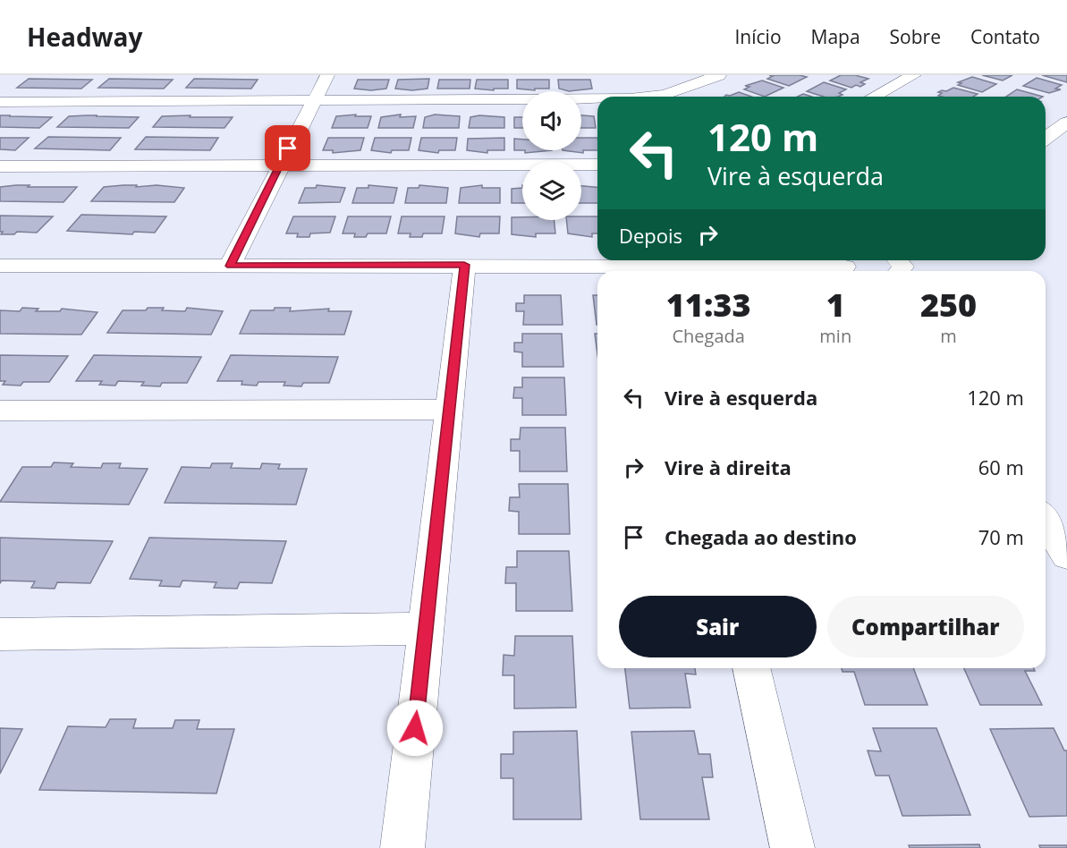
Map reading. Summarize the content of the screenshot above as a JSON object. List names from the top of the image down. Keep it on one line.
{"page":{"header":"Headway","nav":["Início","Mapa","Sobre","Contato"],"turn":["120 m","Vire à esquerda"],"then":"Depois","eta":["11:33","Chegada","1","min","250","m"],"list":[{"name":"Vire à esquerda","value":"120 m"},{"name":"Vire à direita","value":"60 m"},{"name":"Chegada ao destino","value":"70 m"}],"buttons":["Sair","Compartilhar"]}}
